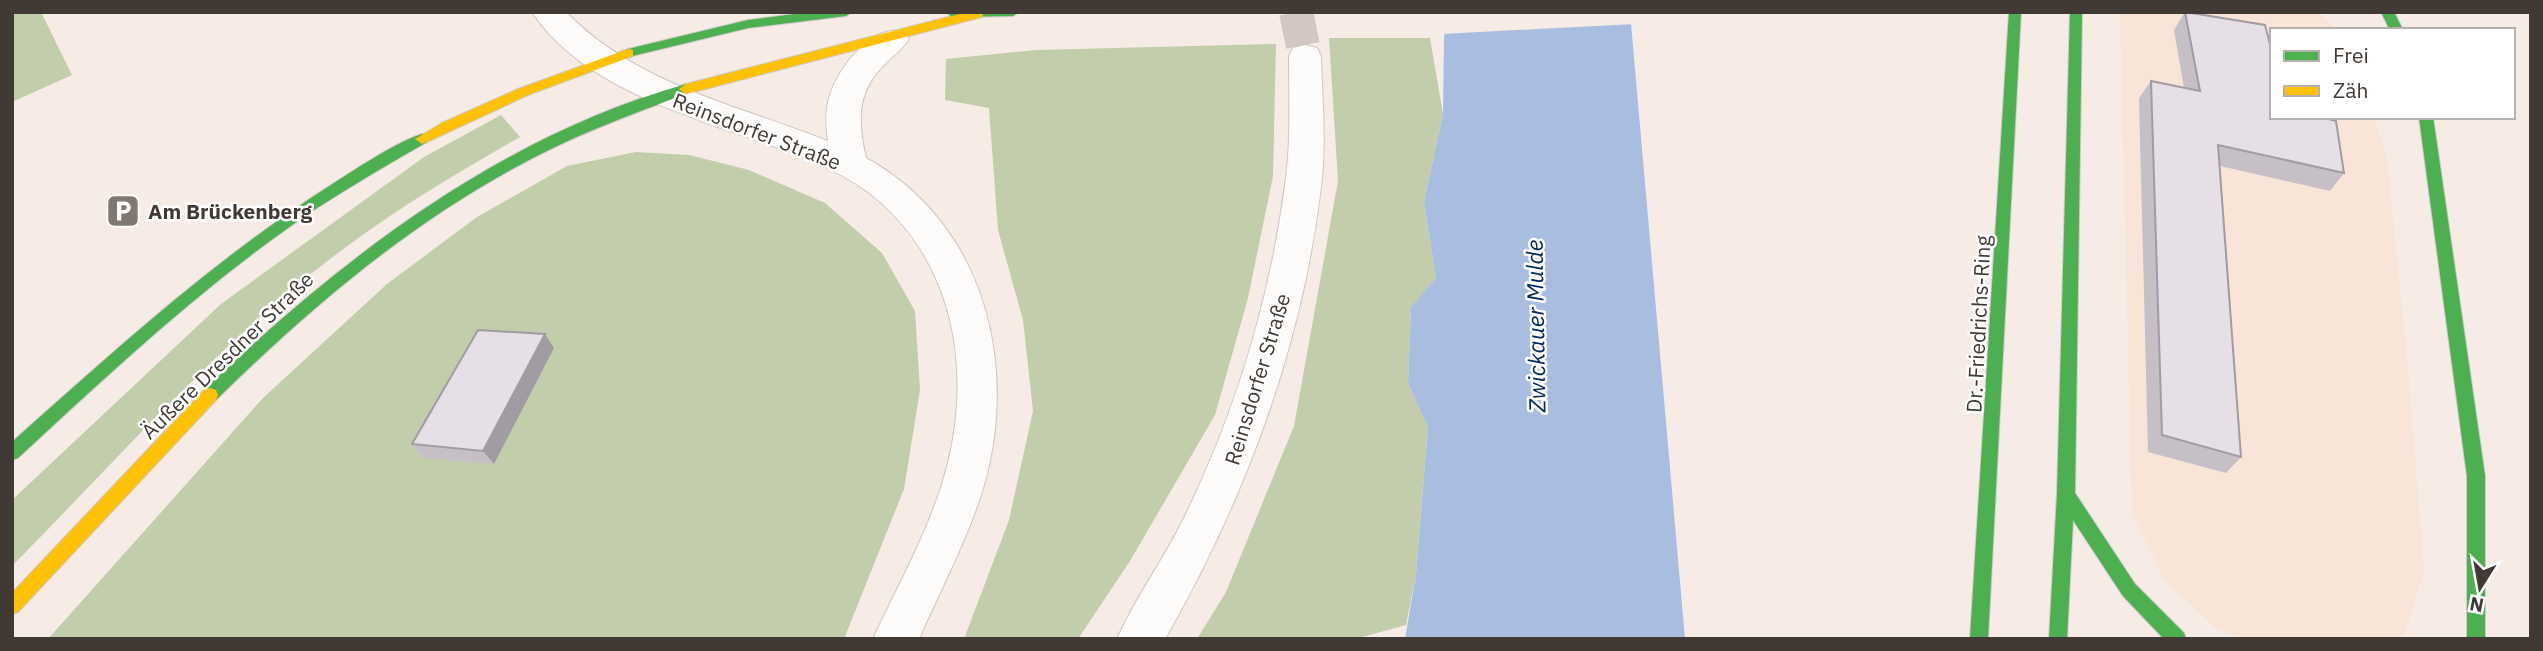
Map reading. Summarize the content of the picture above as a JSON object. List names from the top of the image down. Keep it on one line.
{"streets":{"main road":["Dr.-Friedrichs-Ring","Äußere Dresdner Straße"],"street":["Reinsdorfer Straße"]},"crossings":[["Reinsdorfer Straße","Äußere Dresdner Straße"]],"water":["Zwickauer Mulde"],"places":{"parking":["Am Brückenberg"]},"legend":["Frei","Zäh"],"north":"bottom"}
